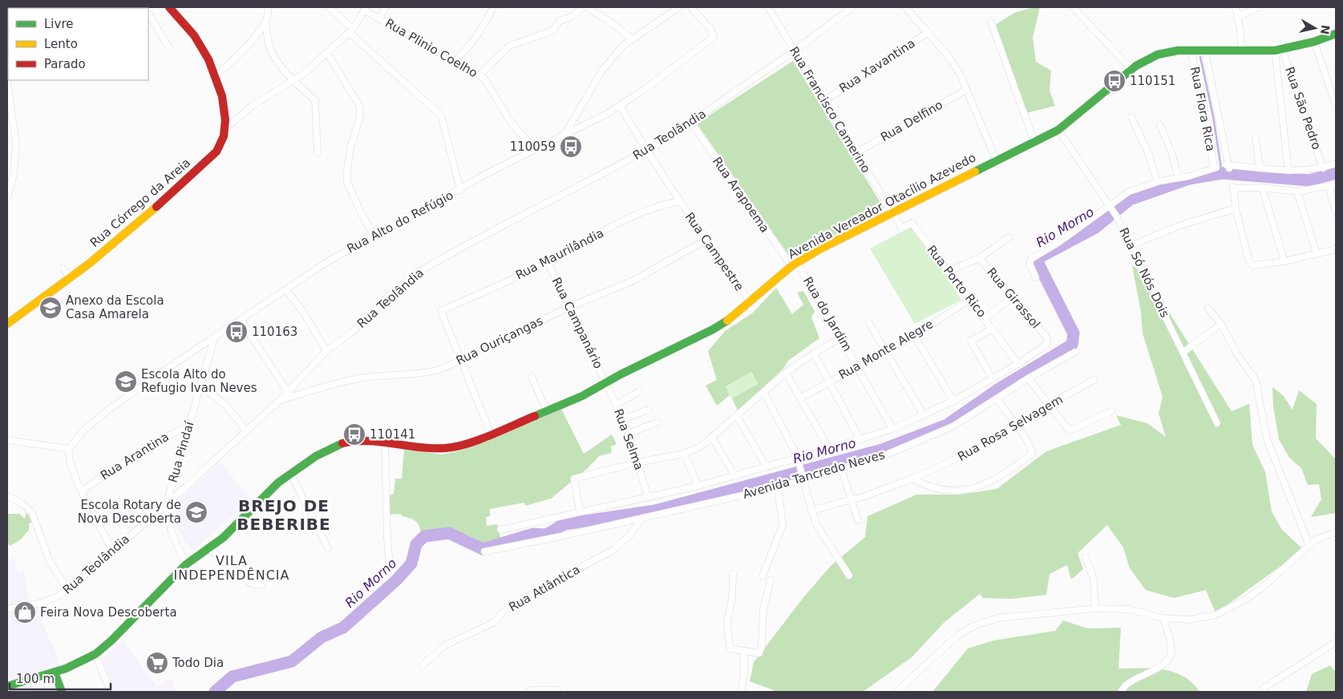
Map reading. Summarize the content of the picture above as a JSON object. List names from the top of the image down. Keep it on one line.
{"streets":{"main road":["Rua Córrego da Areia","Avenida Vereador Otacílio Azevedo"],"street":["Rua Plinio Coelho","Rua Xavantina","Rua São Pedro","Rua Flora Rica","Rua Francisco Camerino","Rua Delfino","Rua Teolândia","Rua Arapoema","Rua Alto do Refúgio","Rua Campestre","Rua Maurilândia","Rua Só Nós Dois","Rua Porto Rico","Rua Girassol","Rua do Jardim","Rua Campanário","Rua Ouriçangas","Rua Monte Alegre","Rua Rosa Selvagem","Rua Selma","Rua Pindaí","Rua Arantina","Avenida Tancredo Neves","Rua Atlântica"]},"crossings":[["Rua Plinio Coelho","Rua Alto do Refúgio"],["Rua Xavantina","Rua Francisco Camerino"],["Rua São Pedro","Avenida Vereador Otacílio Azevedo"],["Rua Flora Rica","Avenida Vereador Otacílio Azevedo"],["Rua Francisco Camerino","Rua Delfino"],["Rua Francisco Camerino","Rua Teolândia"],["Rua Francisco Camerino","Avenida Vereador Otacílio Azevedo"],["Rua Francisco Camerino","Rua Porto Rico"],["Rua Teolândia","Rua Arapoema"],["Rua Teolândia","Rua Campestre"],["Rua Teolândia","Rua Ouriçangas"],["Rua Teolândia","Rua Pindaí"],["Rua Arapoema","Avenida Vereador Otacílio Azevedo"],["Rua Arapoema","Rua do Jardim"],["Avenida Vereador Otacílio Azevedo","Rua Campestre"],["Avenida Vereador Otacílio Azevedo","Rua Só Nós Dois"],["Avenida Vereador Otacílio Azevedo","Rua Porto Rico"],["Avenida Vereador Otacílio Azevedo","Rua do Jardim"],["Avenida Vereador Otacílio Azevedo","Rua Campanário"],["Avenida Vereador Otacílio Azevedo","Rua Selma"],["Avenida Vereador Otacílio Azevedo","Rua Pindaí"],["Rua Alto do Refúgio","Rua Campestre"],["Rua Alto do Refúgio","Rua Pindaí"],["Rua Campestre","Rua Maurilândia"],["Rua Campestre","Rua Ouriçangas"],["Rua Maurilândia","Rua Campanário"],["Rua Maurilândia","Rua Ouriçangas"],["Rua Porto Rico","Rua Monte Alegre"],["Rua Porto Rico","Avenida Tancredo Neves"],["Rua Girassol","Avenida Tancredo Neves"],["Rua do Jardim","Rua Monte Alegre"],["Rua do Jardim","Avenida Tancredo Neves"],["Rua Campanário","Rua Ouriçangas"],["Rua Campanário","Rua Selma"],["Rua Selma","Avenida Tancredo Neves"],["Rua Pindaí","Rua Arantina"],["Avenida Tancredo Neves","Rua Atlântica"]],"districts":["BREJO DE BEBERIBE","VILA INDEPENDÊNCIA"],"water":["Rio Morno"],"places":{"bus stop":["110151","110059","110163","110141"],"school or university":["Anexo da Escola Casa Amarela","Escola Alto do Refugio Ivan Neves","Escola Rotary de Nova Descoberta"],"shop":["Feira Nova Descoberta"],"supermarket":["Todo Dia"]},"legend":["Livre","Lento","Parado"],"scale_bar":"100 m","north":"right"}
